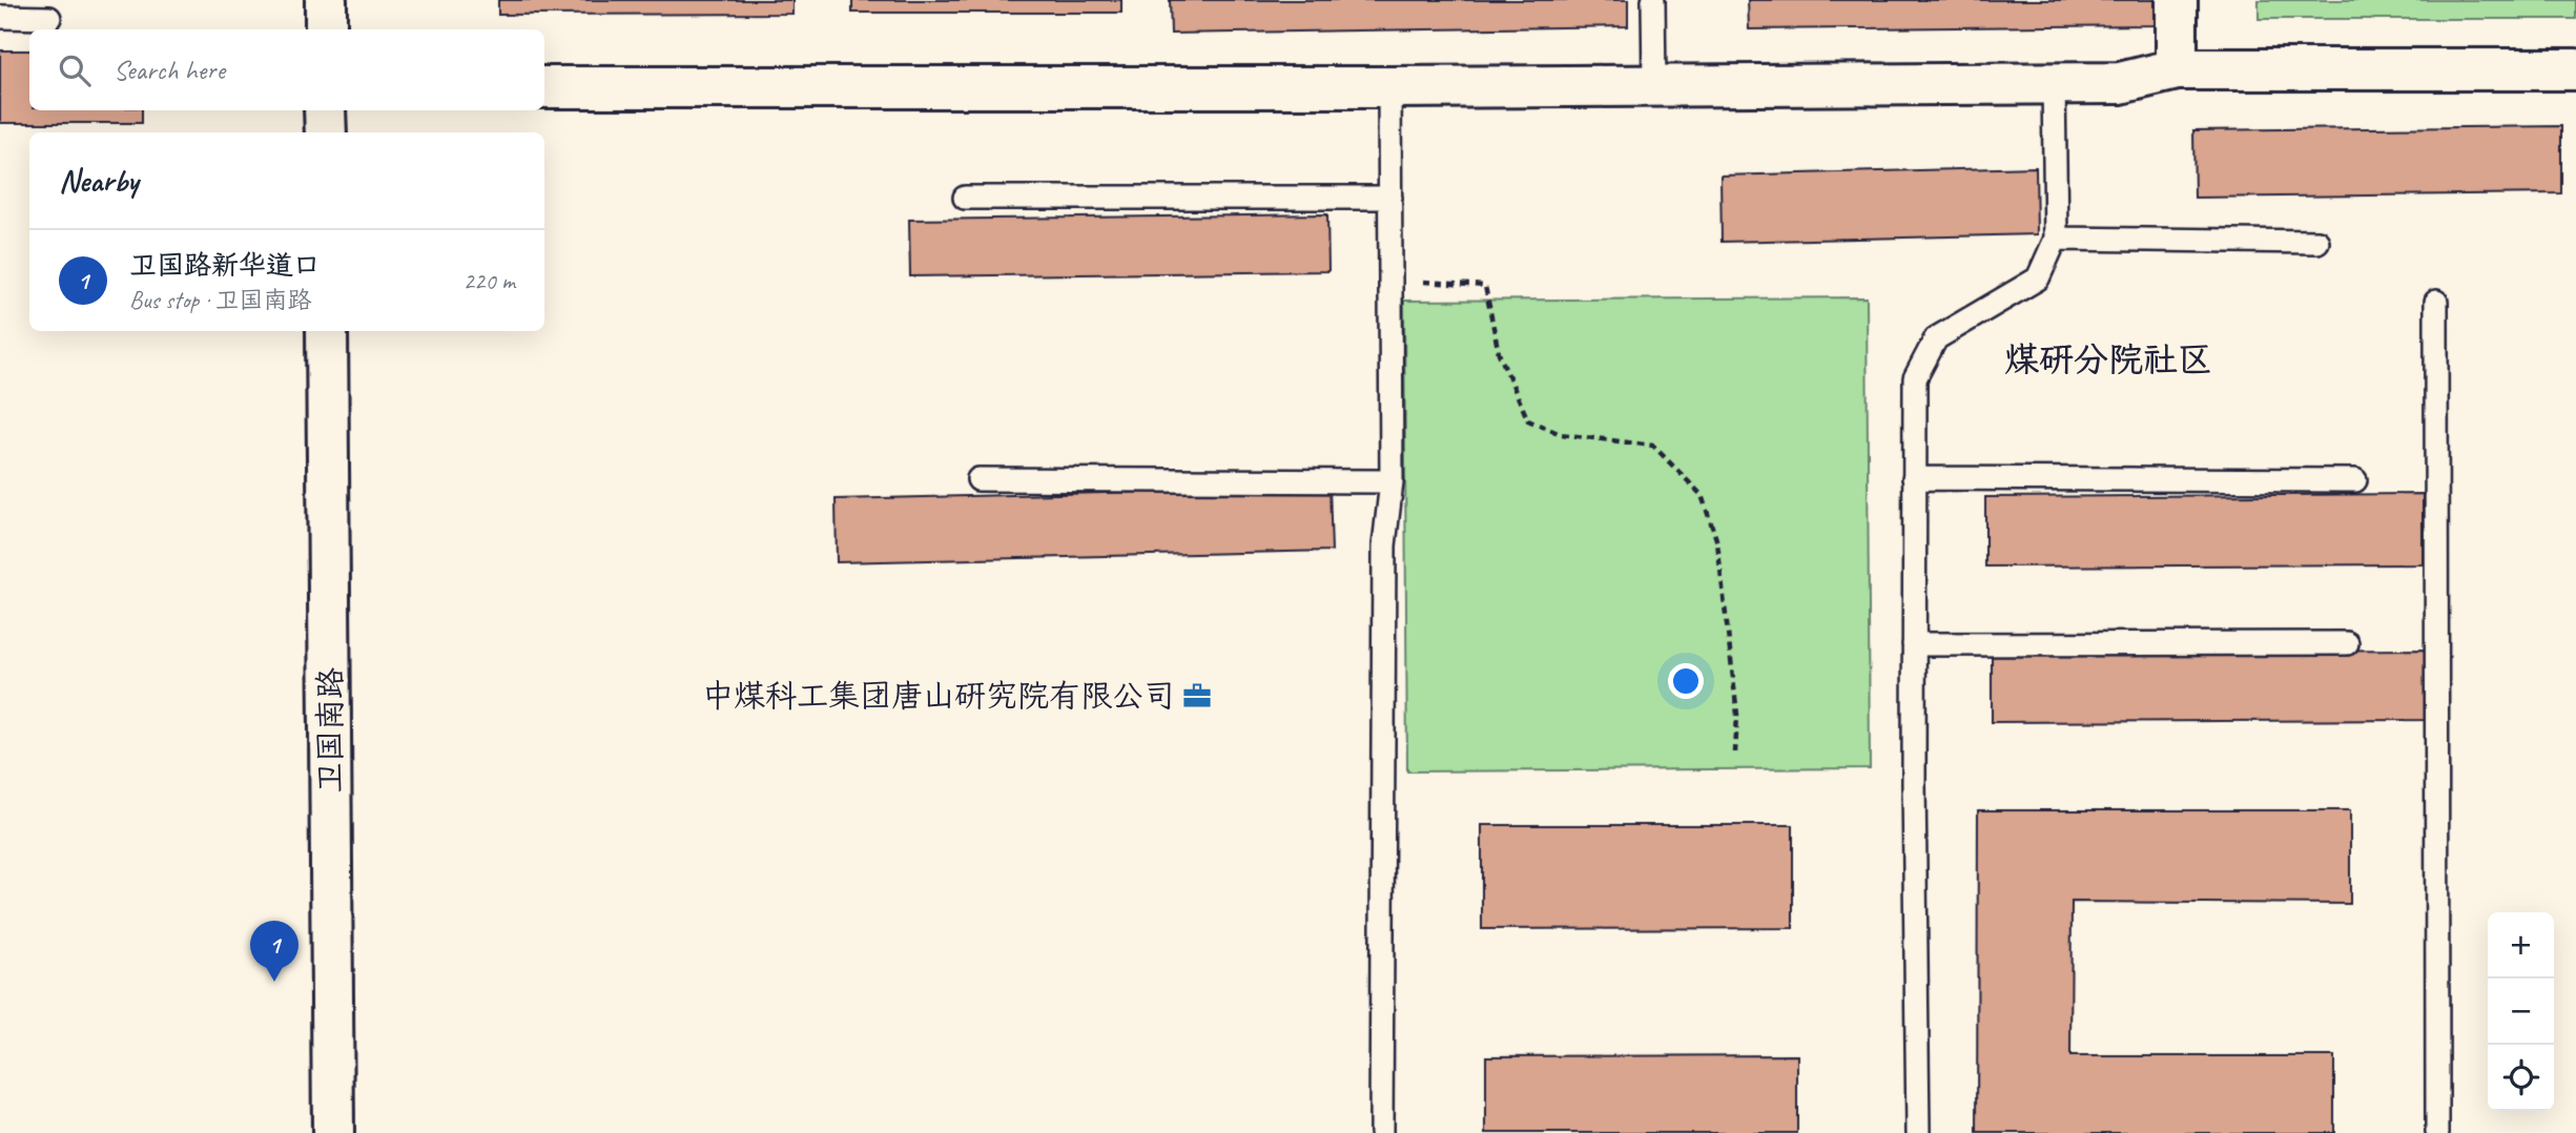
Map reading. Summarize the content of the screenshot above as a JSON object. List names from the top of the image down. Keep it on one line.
{"streets":{"street":["卫国南路"]},"districts":["煤研分院社区"],"places":{"office":["中煤科工集团唐山研究院有限公司"]},"page":{"search":"Search here","heading":"Nearby","list":[{"mark":"1","name":"卫国路新华道口","note":"Bus stop · 卫国南路","value":"220 m"}],"map_buttons":["+","−"],"pins":"1"}}
